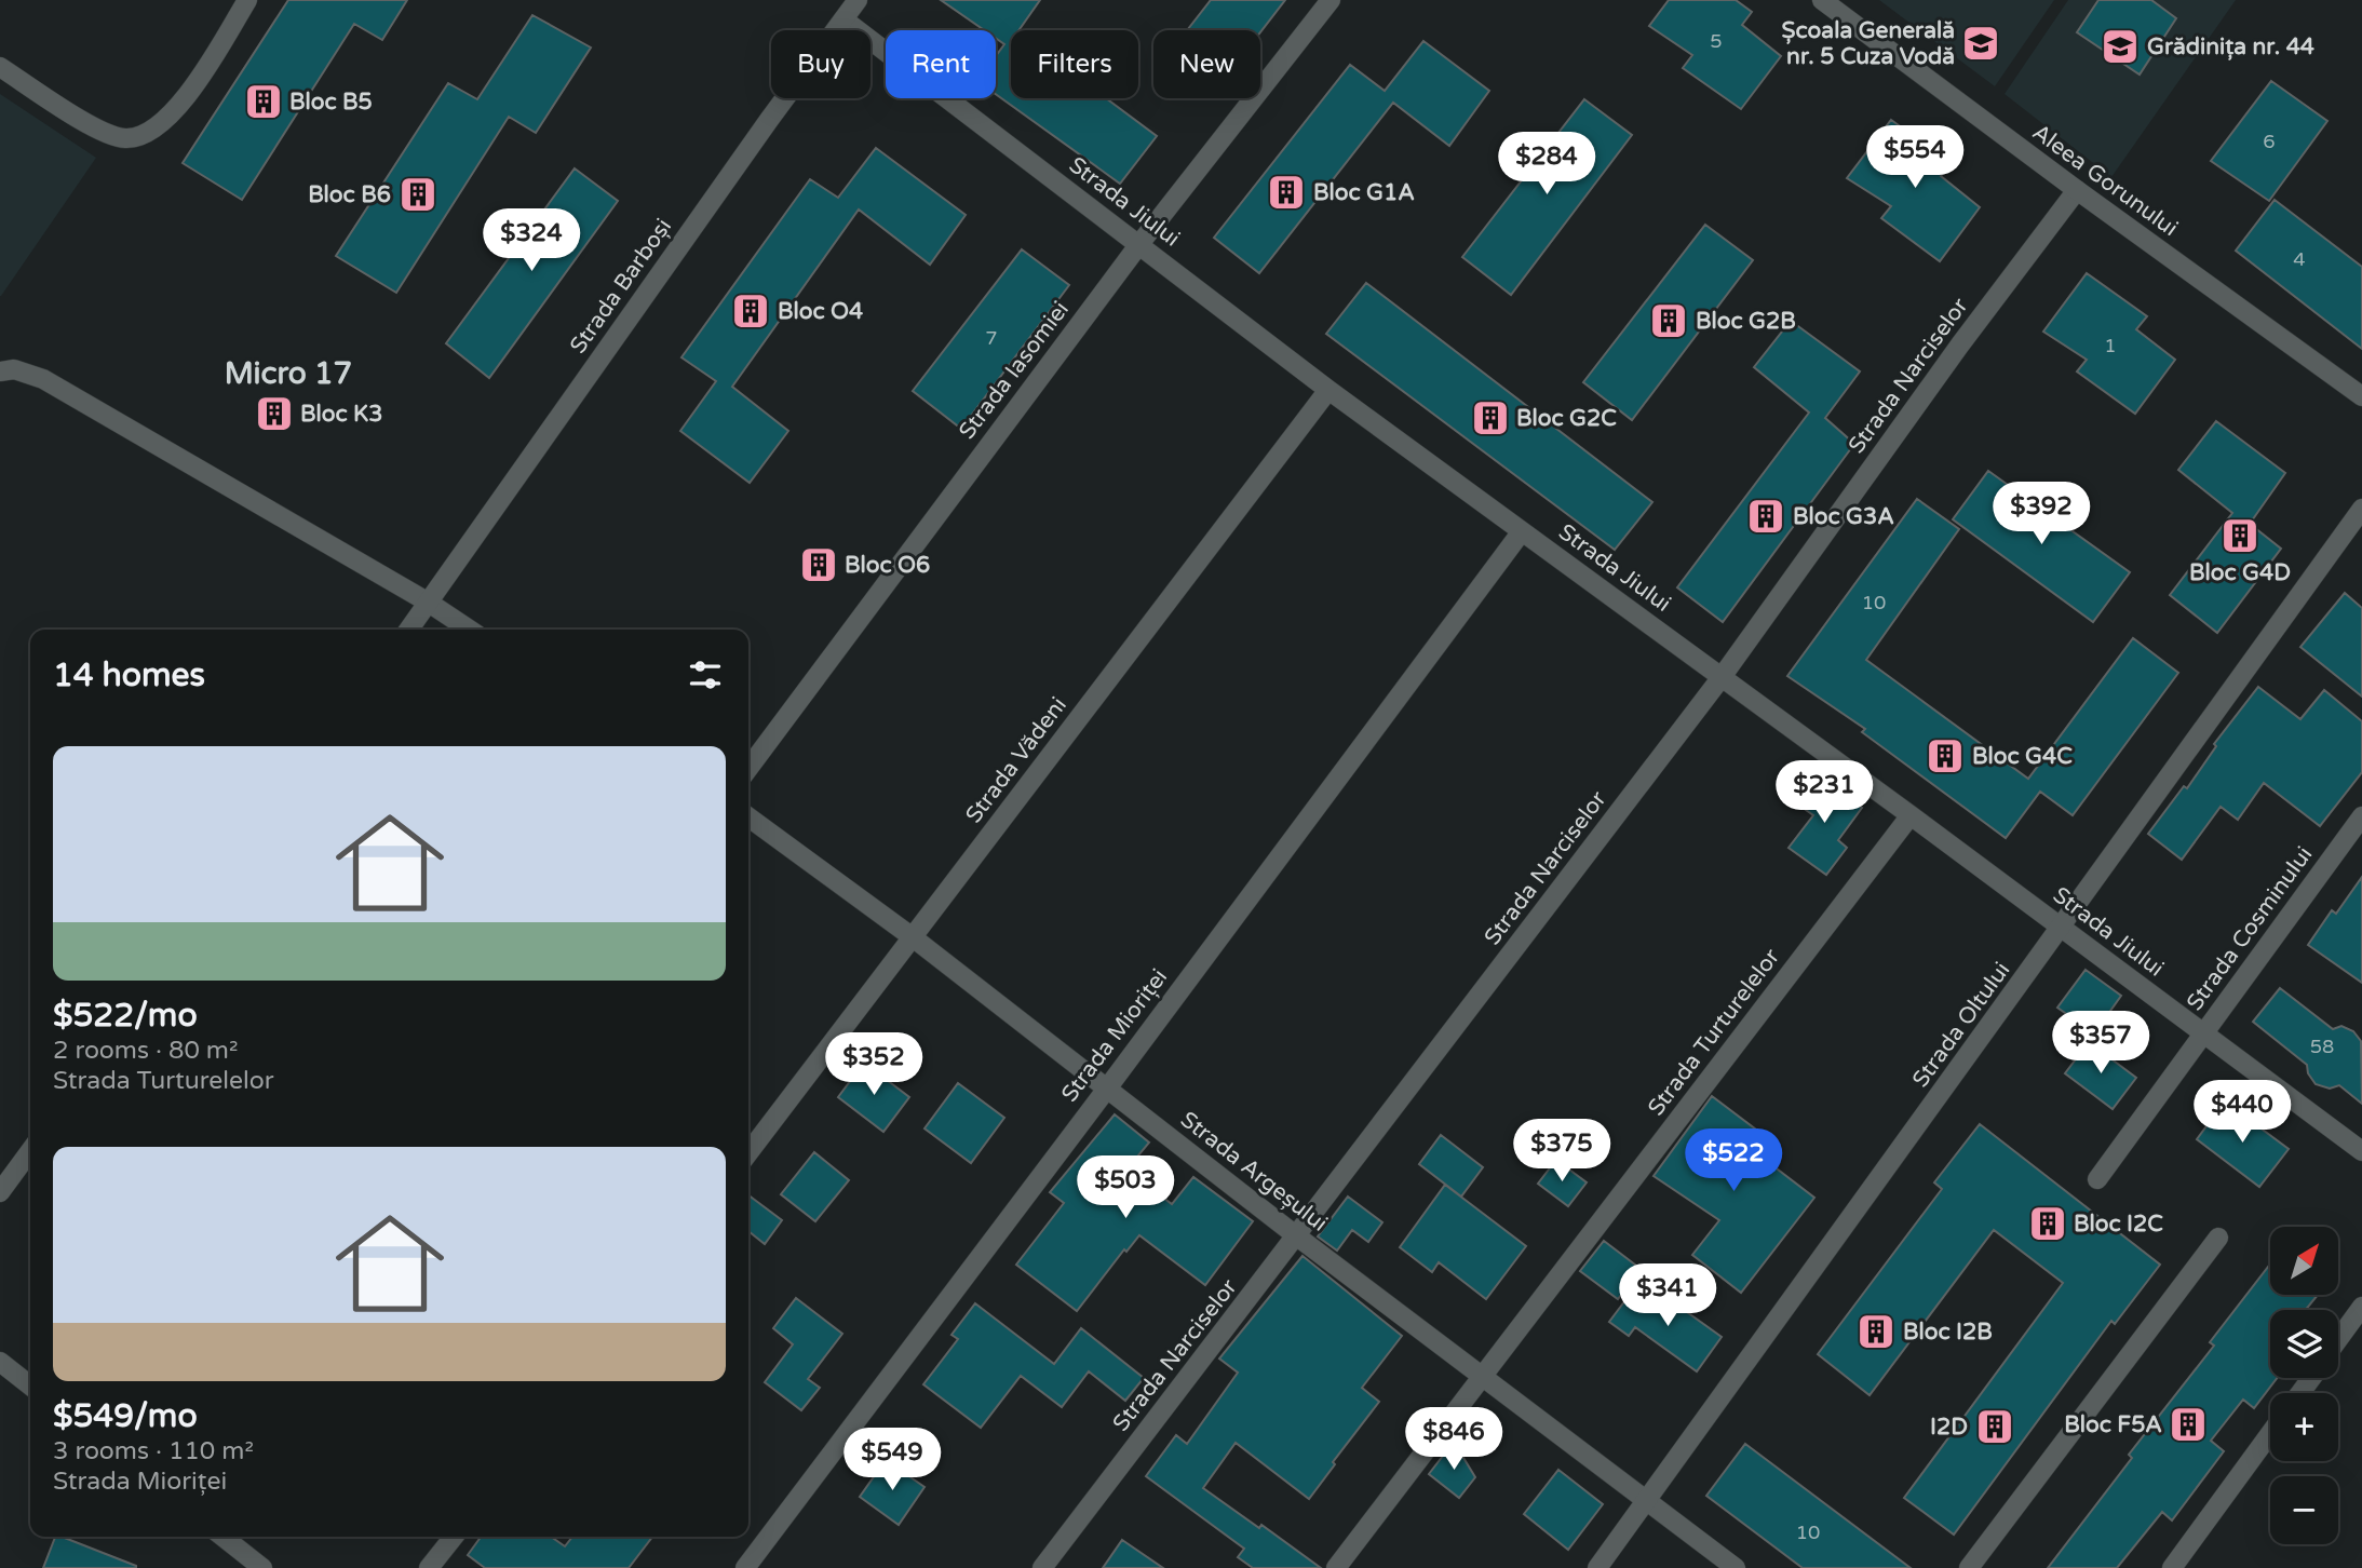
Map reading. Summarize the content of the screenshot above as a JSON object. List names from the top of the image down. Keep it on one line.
{"streets":{"street":["Aleea Gorunului","Strada Jiului","Strada Barboși","Strada Iasomiei","Strada Narciselor","Strada Vădeni","Strada Cosminului","Strada Oltului","Strada Turturelelor","Strada Mioriței","Strada Argeșului"]},"crossings":[["Aleea Gorunului","Strada Narciselor"],["Strada Jiului","Strada Barboși"],["Strada Jiului","Strada Iasomiei"],["Strada Jiului","Strada Narciselor"],["Strada Jiului","Strada Vădeni"],["Strada Jiului","Strada Cosminului"],["Strada Jiului","Strada Oltului"],["Strada Jiului","Strada Turturelelor"],["Strada Jiului","Strada Mioriței"],["Strada Narciselor","Strada Argeșului"],["Strada Vădeni","Strada Argeșului"],["Strada Oltului","Strada Argeșului"],["Strada Turturelelor","Strada Argeșului"],["Strada Mioriței","Strada Argeșului"]],"districts":["Micro 17"],"places":{"school or university":["Școala Generală nr. 5 Cuza Vodă","Grădinița nr. 44"],"building":["Bloc B5","Bloc G1A","Bloc B6","Bloc O4","Bloc G2B","Bloc K3","Bloc G2C","Bloc G3A","Bloc G4D","Bloc O6","Bloc G4C","Bloc I2C","Bloc I2B","Bloc F5A","I2D"]},"house_numbers":["5","6","4","7","1","10","58","10"],"north":"top right","page":{"chip":["Buy","Rent","Filters","New"],"price":["$554","$284","$324","$392","$231","$357","$352","$440","$375","$522","$503","$341","$846","$549"],"heading":"14 homes","list":[{"name":"$522/mo","note":"2 rooms · 80 m² · Strada Turturelelor"},{"name":"$549/mo","note":"3 rooms · 110 m² · Strada Mioriței"}],"map_buttons":["+","−"]}}
